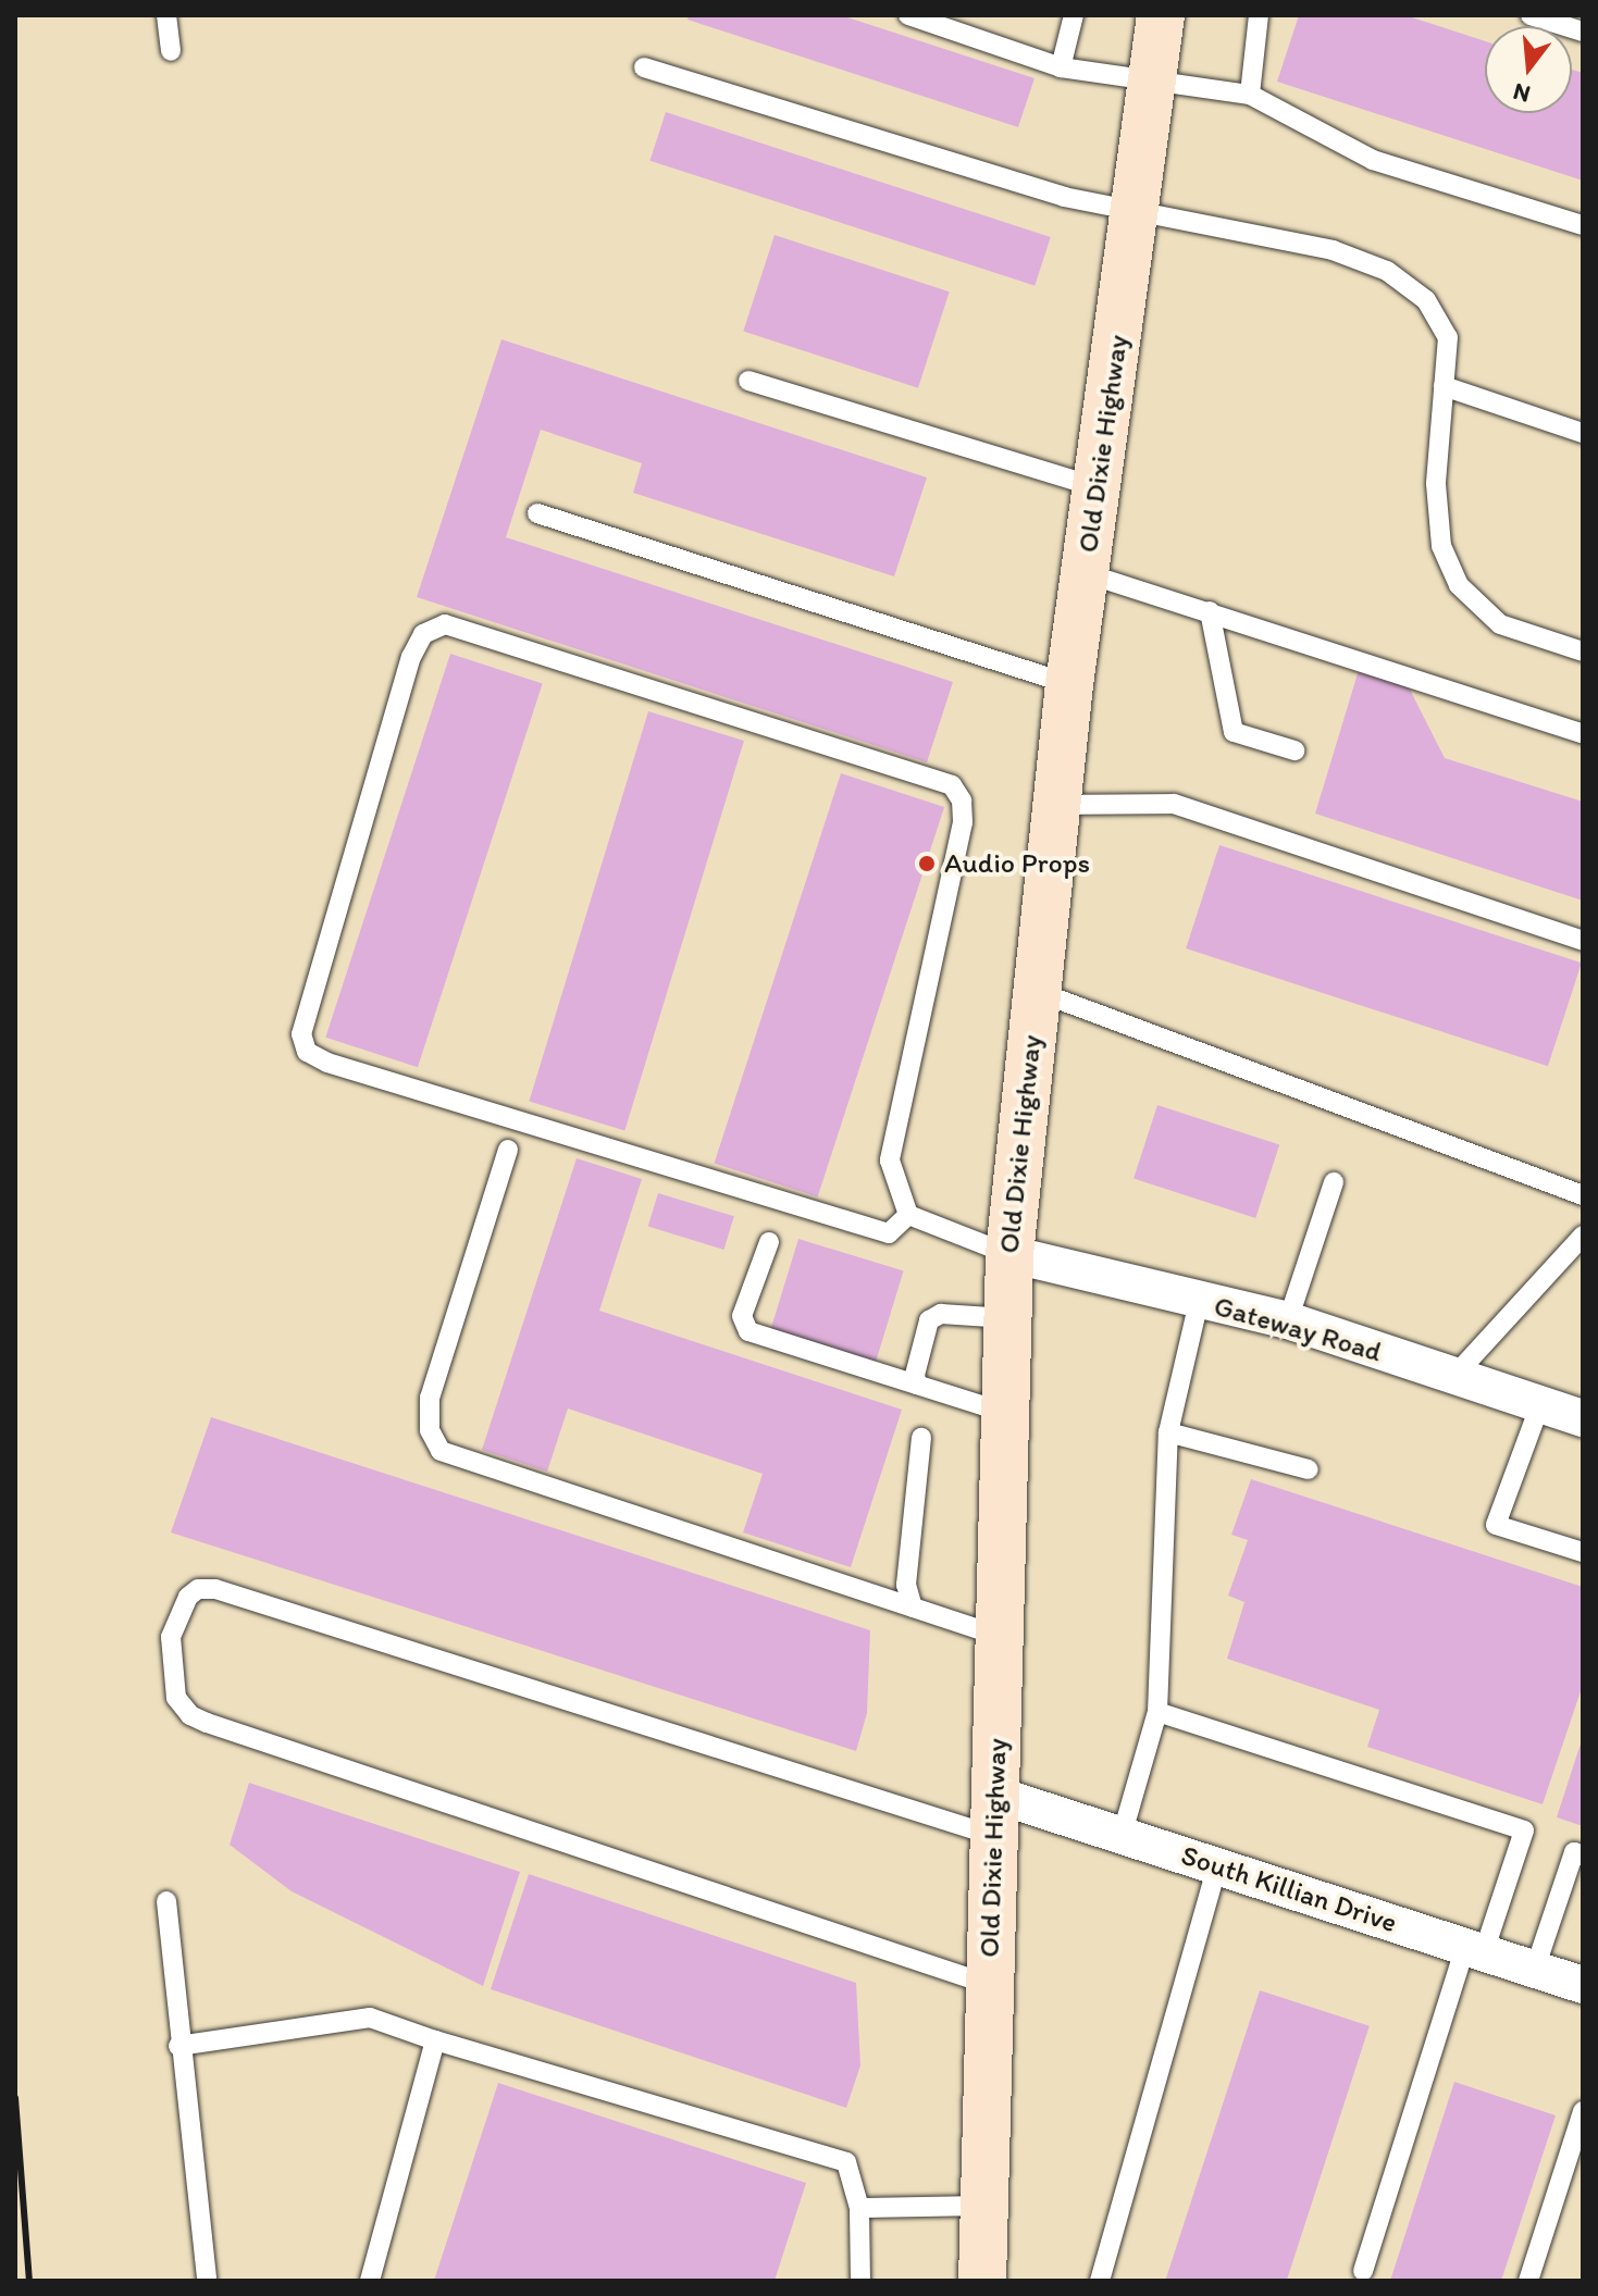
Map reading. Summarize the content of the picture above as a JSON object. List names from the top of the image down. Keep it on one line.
{"streets":{"street":["Old Dixie Highway","Gateway Road","South Killian Drive"]},"crossings":[["Old Dixie Highway","Gateway Road"],["Old Dixie Highway","South Killian Drive"]],"places":["Audio Props"],"north":"bottom"}
